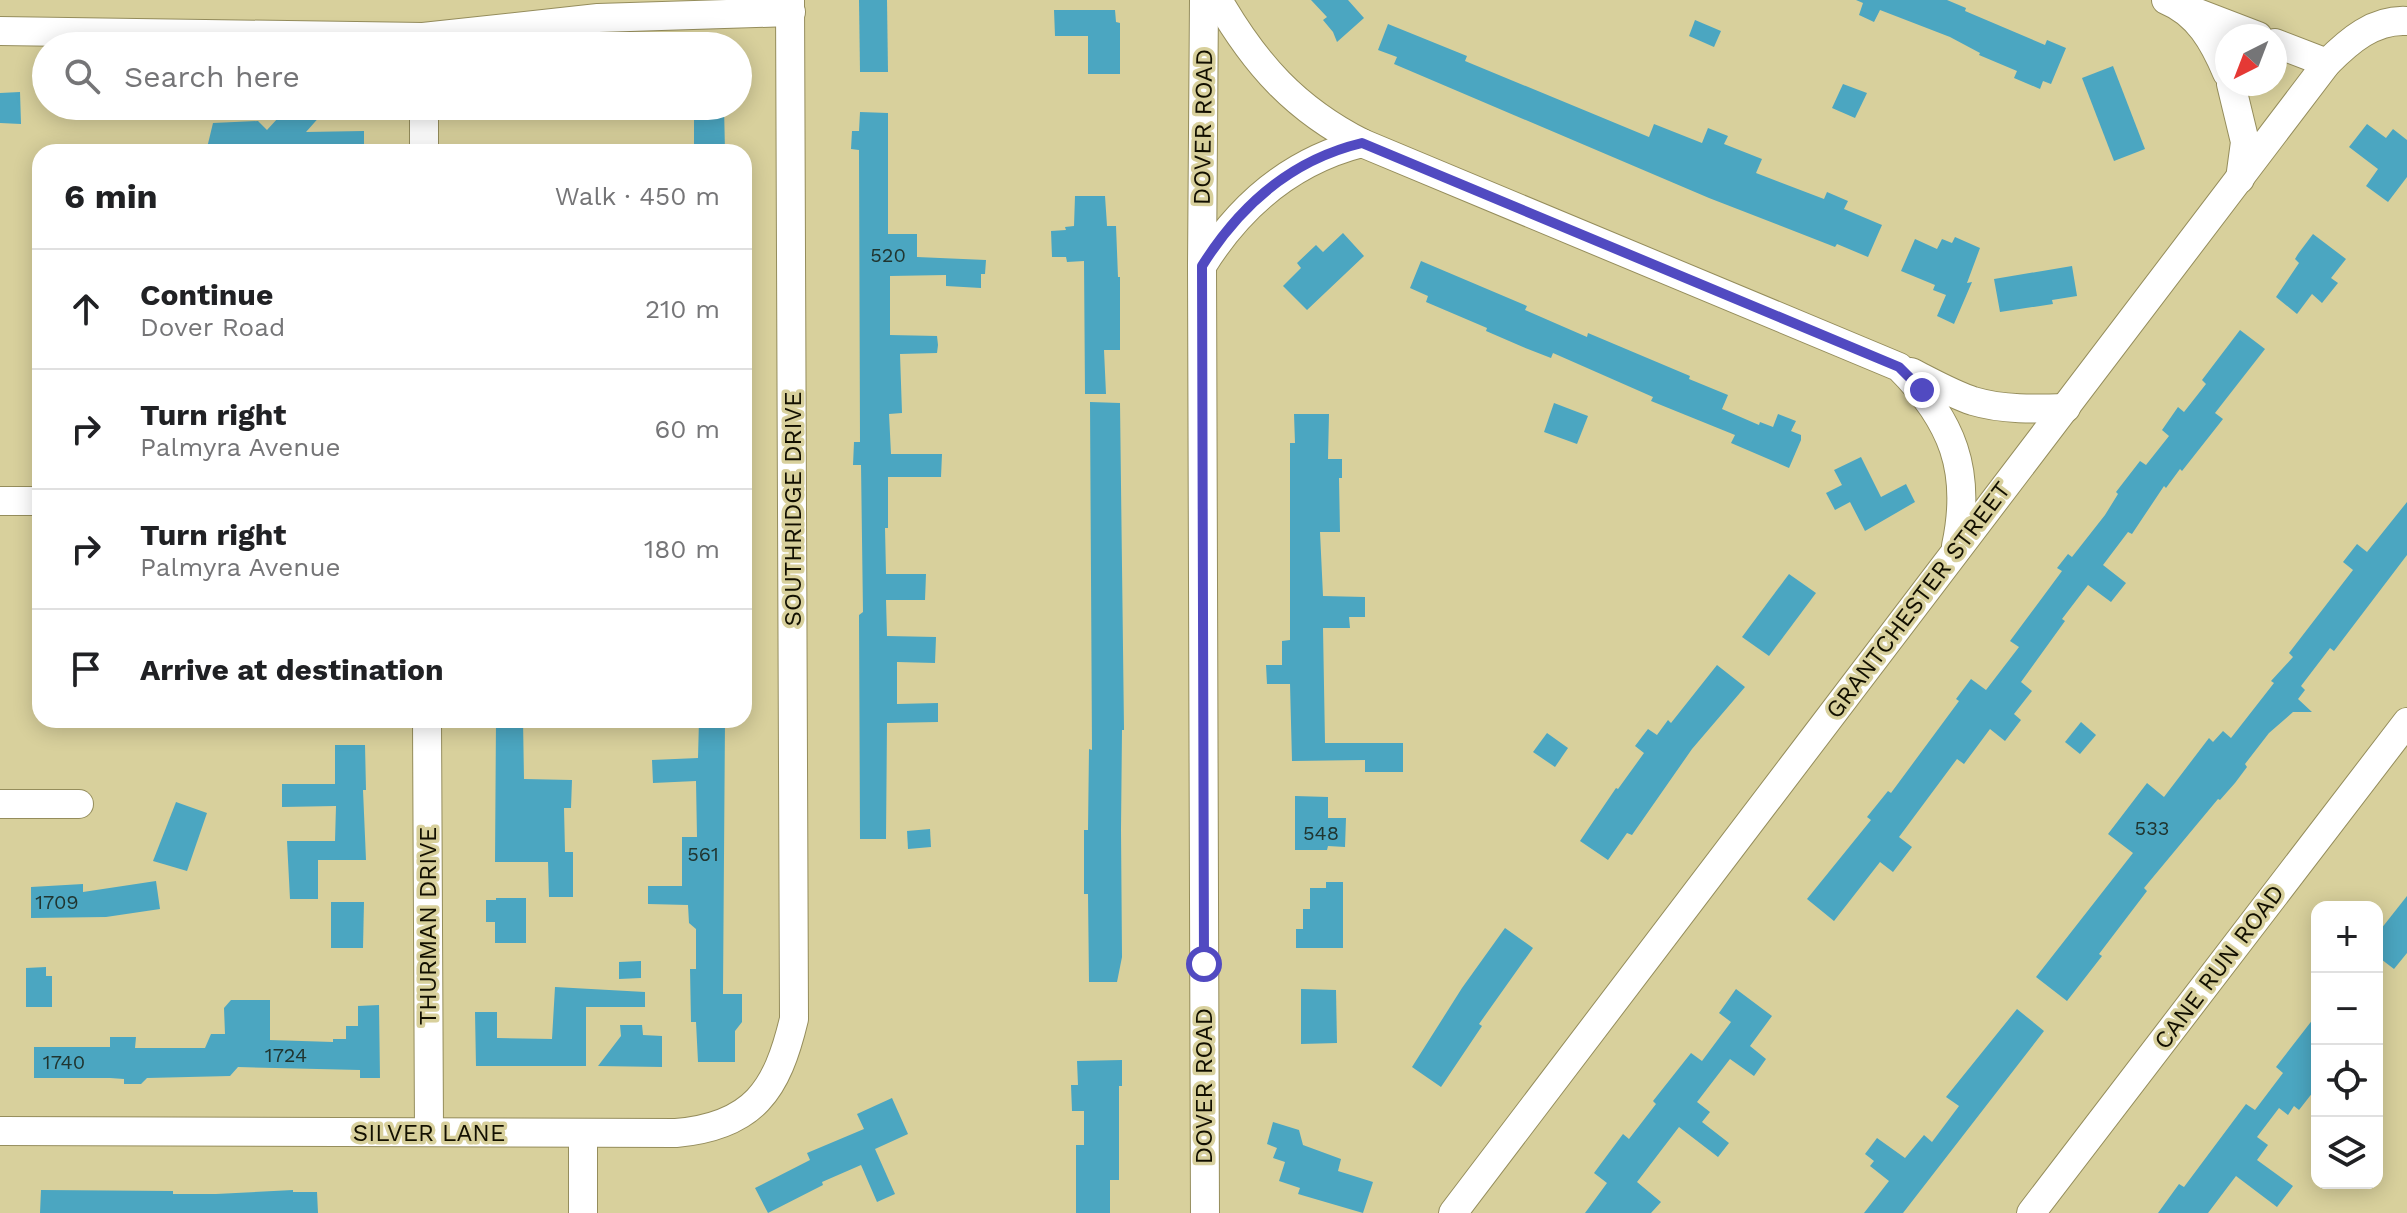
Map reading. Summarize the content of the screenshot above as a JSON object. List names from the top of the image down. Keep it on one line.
{"streets":{"street":["DOVER ROAD","SOUTHRIDGE DRIVE","GRANTCHESTER STREET","THURMAN DRIVE","CANE RUN ROAD","SILVER LANE"]},"crossings":[["SOUTHRIDGE DRIVE","SILVER LANE"],["THURMAN DRIVE","SILVER LANE"]],"house_numbers":["520","533","548","561","1709","1724","1740"],"north":"bottom left","page":{"search":"Search here","heading":["6 min","Walk · 450 m"],"list":[["Continue","Dover Road","210 m"],["Turn right","Palmyra Avenue","60 m"],["Turn right","Palmyra Avenue","180 m"],"Arrive at destination"],"map_buttons":["+","−"]}}
